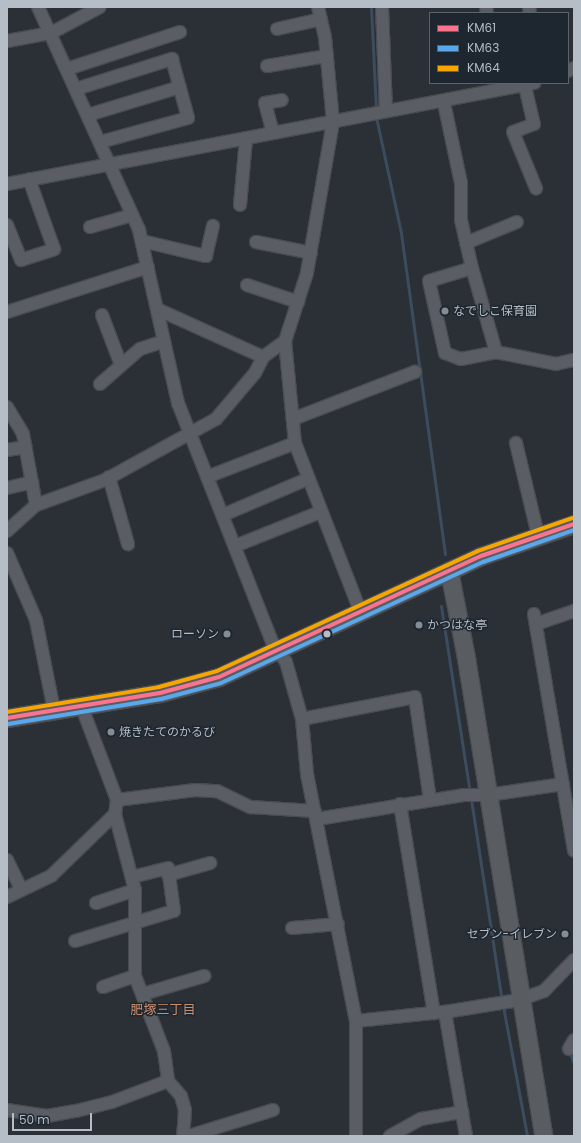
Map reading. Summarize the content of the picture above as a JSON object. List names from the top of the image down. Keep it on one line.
{"districts":["肥塚三丁目"],"places":["なでしこ保育園","かつはな亭","ローソン","焼きたてのかるび","セブン-イレブン"],"lines":["transit line KM64","transit line KM61","transit line KM63"],"legend":["KM61","KM63","KM64"],"scale_bar":"50 m"}
